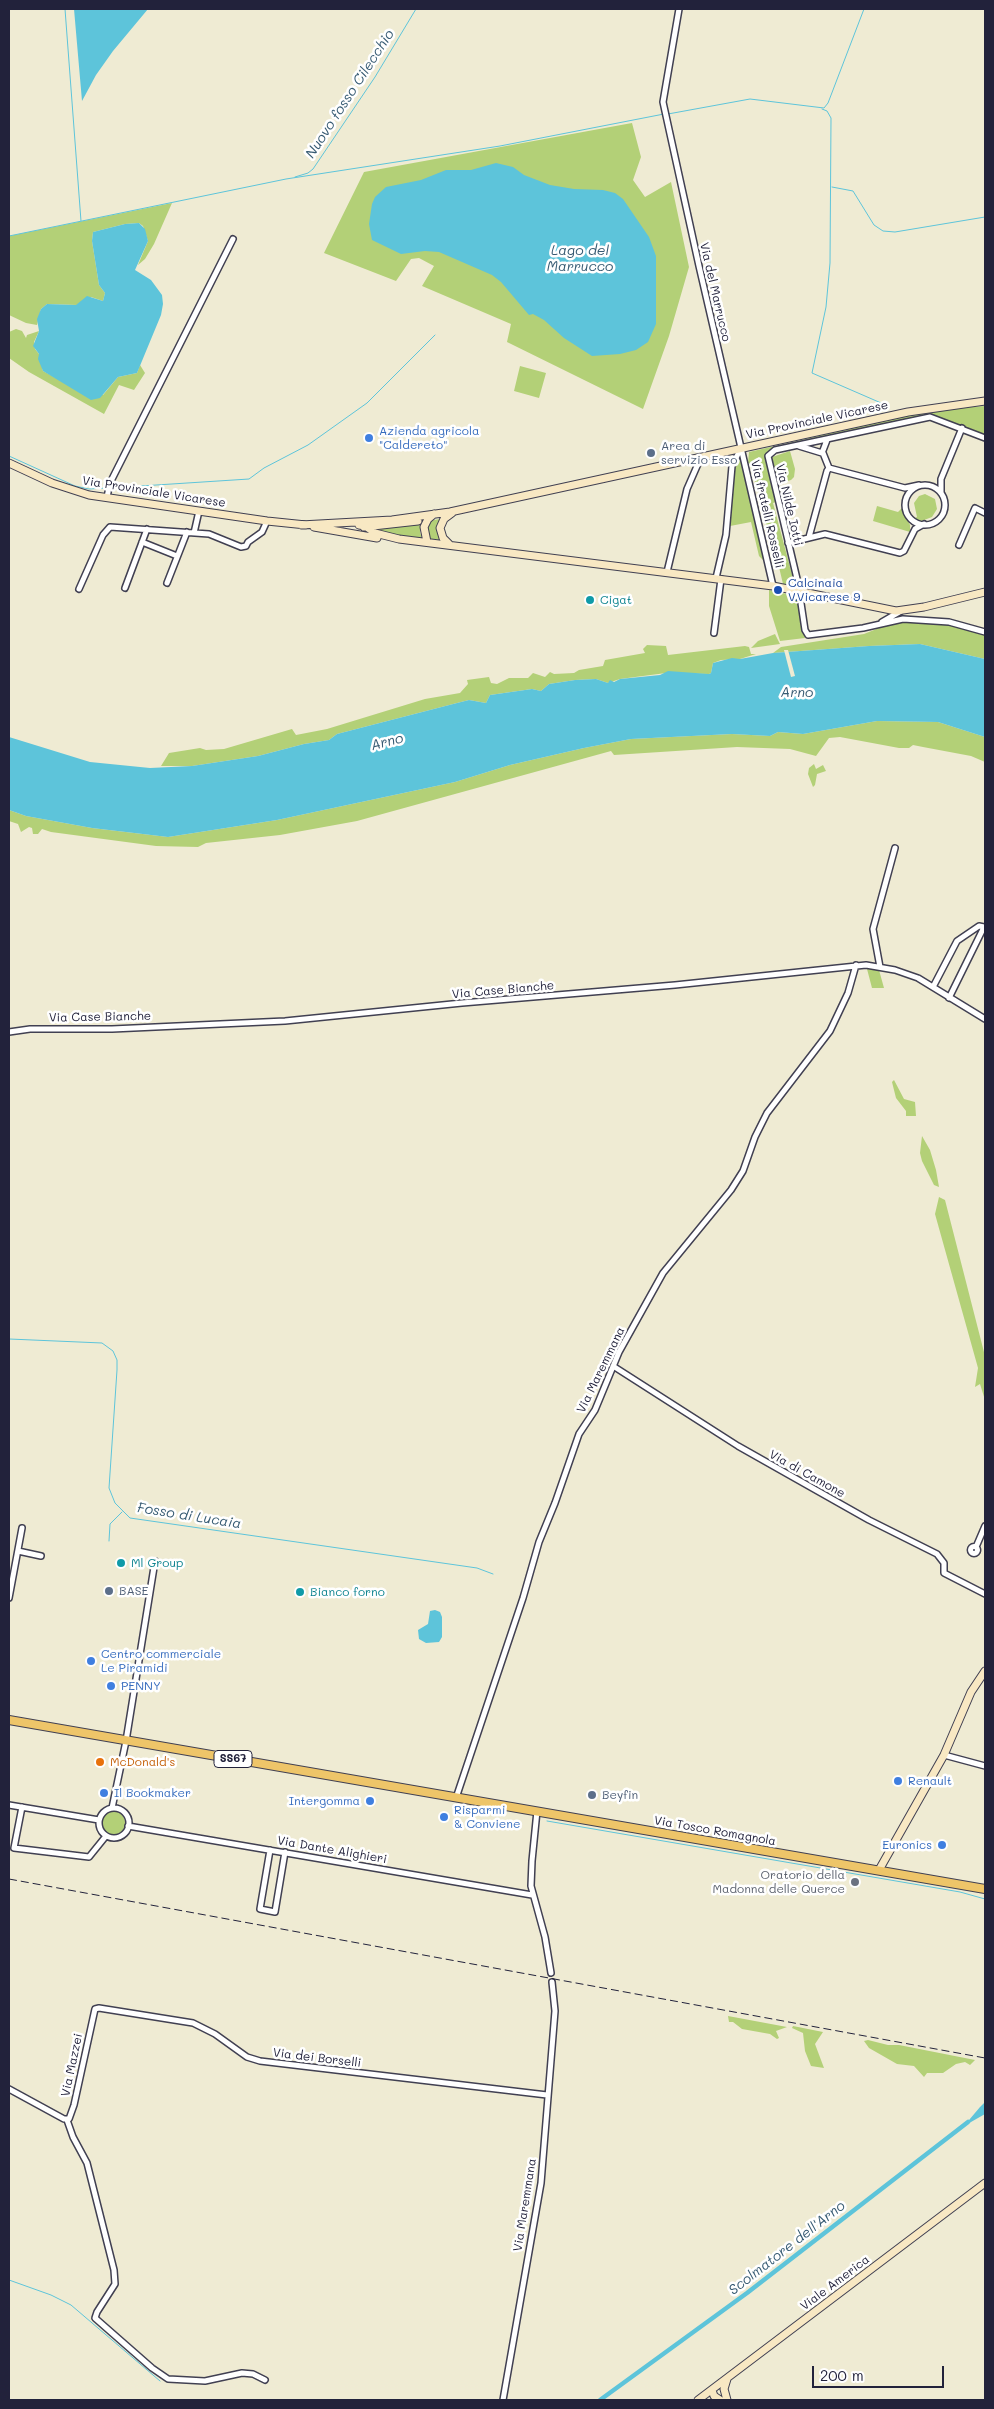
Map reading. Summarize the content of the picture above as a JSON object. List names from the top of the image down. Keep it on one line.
{"streets":{"main road":["SS67","Via Tosco Romagnola"],"street":["Via del Marrucco","Via Provinciale Vicarese","Via Nilde Iotti","Via fratelli Rosselli","Via Case Bianche","Via Maremmana","Via di Camone","Via Dante Alighieri","Via dei Borselli","Via Mazzei","Viale America"]},"crossings":[["Via del Marrucco","Via Provinciale Vicarese"],["Via del Marrucco","Via fratelli Rosselli"],["Via Provinciale Vicarese","Via Nilde Iotti"],["Via Provinciale Vicarese","Via fratelli Rosselli"],["Via Case Bianche","Via Maremmana"],["Via Maremmana","Via di Camone"],["Via Maremmana","SS67"],["Via Maremmana","Via Tosco Romagnola"],["Via Maremmana","Via dei Borselli"],["SS67","Via Tosco Romagnola"],["Via dei Borselli","Via Mazzei"]],"water":["Nuovo fosso Cilecchio","Lago del Marrucco","Arno","Fosso di Lucaia","Scolmatore dell'Arno"],"places":["Azienda agricola \"Caldereto\"","Area di servizio Esso","Calcinaia V.Vicarese 9","Cigat","Ml Group","BASE","Bianco forno","Centro commerciale Le Piramidi","PENNY","McDonald's","Renault","Il Bookmaker","Beyfin","Intergomma","Risparmi & Conviene","Euronics","Oratorio della Madonna delle Querce"],"scale_bar":"200 m"}
